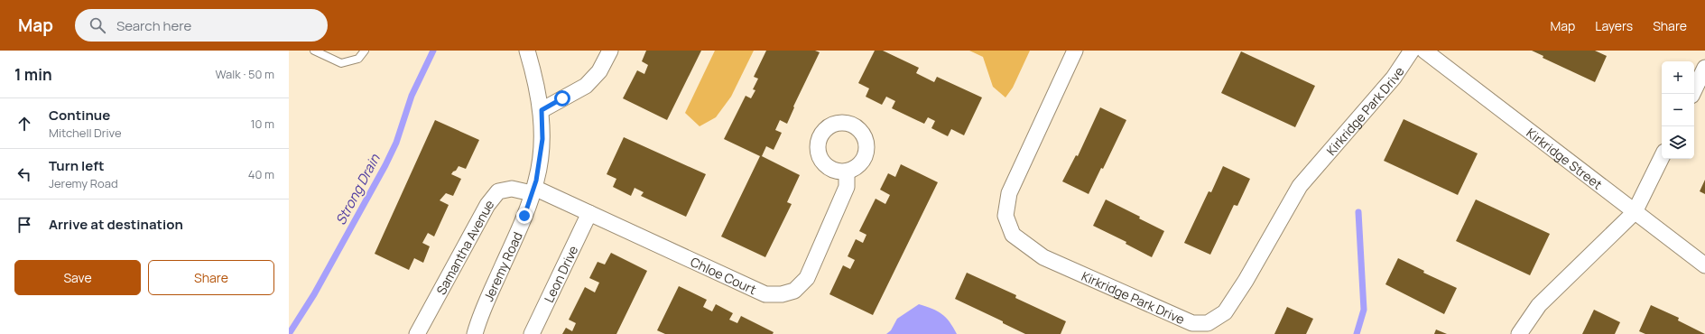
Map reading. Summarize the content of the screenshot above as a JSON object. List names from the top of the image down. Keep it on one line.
{"streets":{"street":["Kirkridge Park Drive","Kirkridge Street","Samantha Avenue","Jeremy Road","Leon Drive","Chloe Court"]},"crossings":[["Samantha Avenue","Jeremy Road"],["Samantha Avenue","Chloe Court"],["Jeremy Road","Chloe Court"],["Leon Drive","Chloe Court"]],"water":["Strong Drain"],"page":{"header":"Map","search":"Search here","nav":["Map","Layers","Share"],"heading":["1 min","Walk · 50 m"],"map_buttons":["+","−"],"list":[["Continue","Mitchell Drive","10 m"],["Turn left","Jeremy Road","40 m"],"Arrive at destination"],"buttons":["Save","Share"]}}
